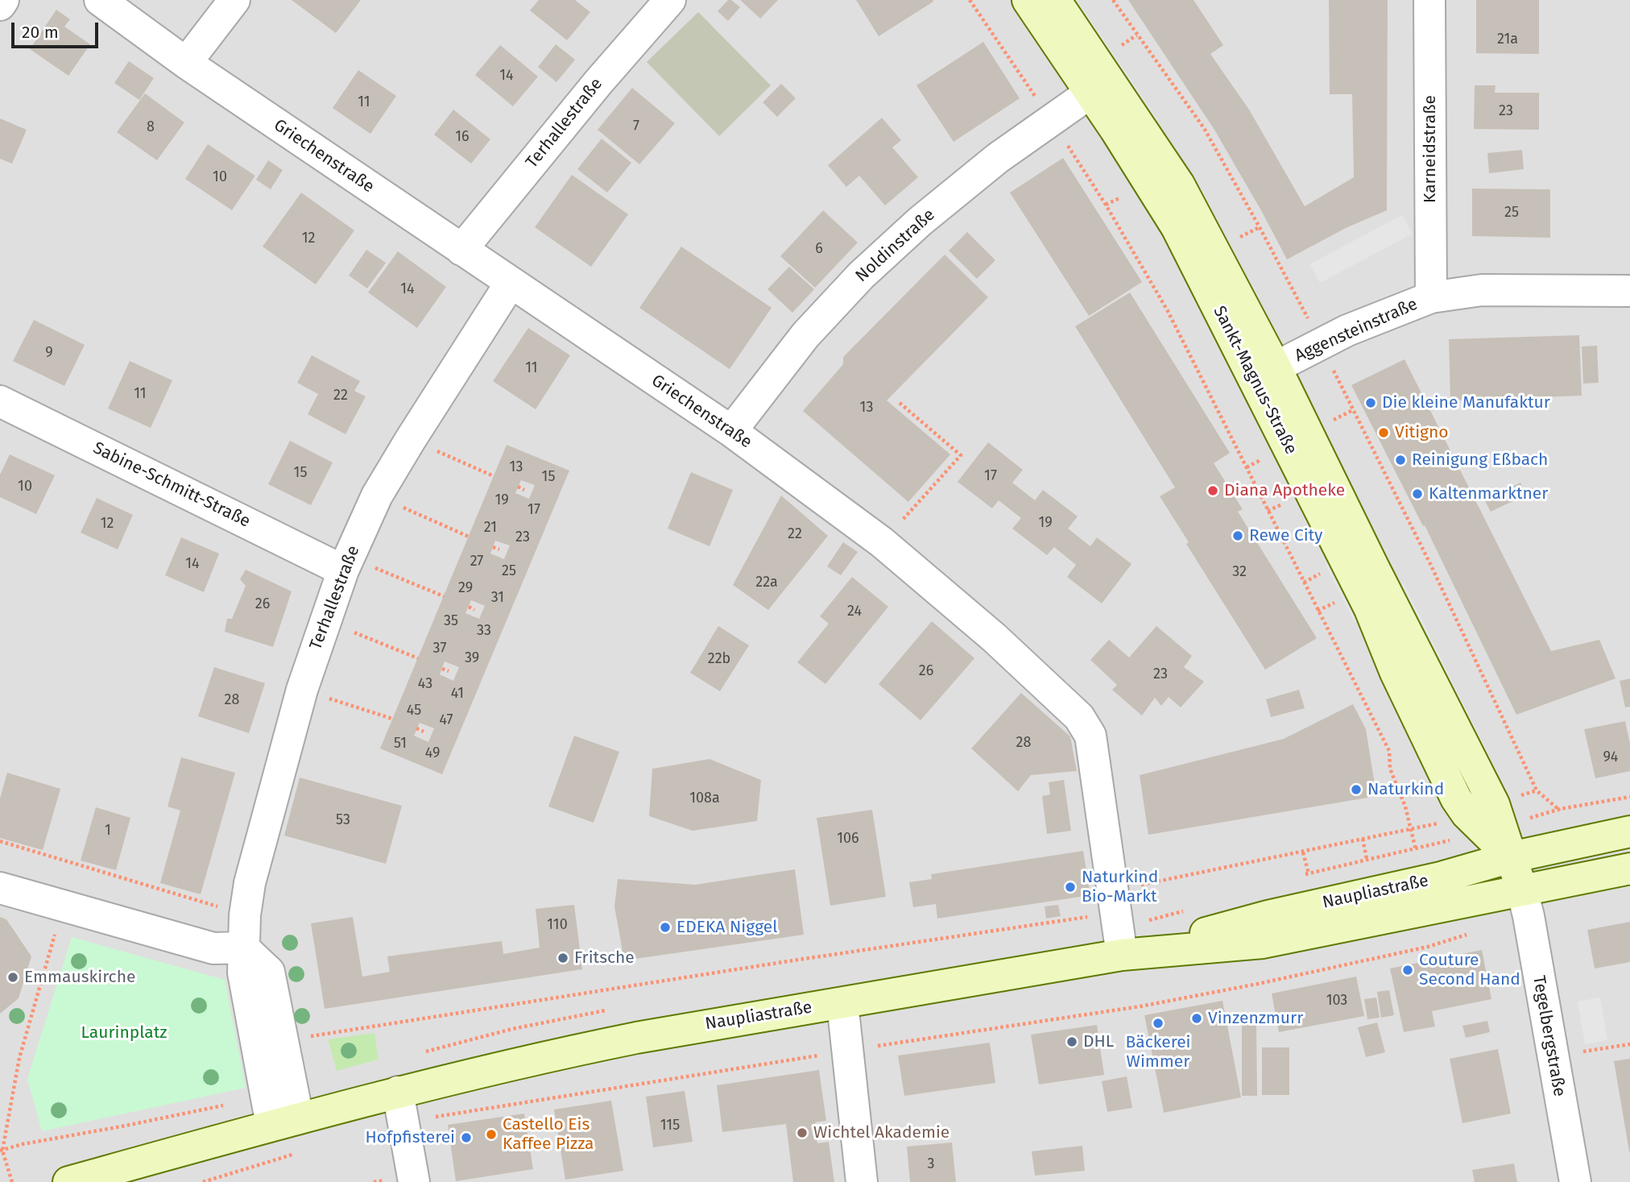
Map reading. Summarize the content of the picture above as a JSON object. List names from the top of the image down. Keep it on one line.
{"streets":{"street":["Terhallestraße","Karneidstraße","Griechenstraße","Noldinstraße","Aggensteinstraße","Sankt-Magnus-Straße","Sabine-Schmitt-Straße","Naupliastraße","Tegelbergstraße"]},"crossings":[["Terhallestraße","Griechenstraße"],["Terhallestraße","Sabine-Schmitt-Straße"],["Karneidstraße","Aggensteinstraße"],["Griechenstraße","Noldinstraße"],["Griechenstraße","Naupliastraße"],["Noldinstraße","Sankt-Magnus-Straße"],["Aggensteinstraße","Sankt-Magnus-Straße"],["Sankt-Magnus-Straße","Naupliastraße"],["Sankt-Magnus-Straße","Tegelbergstraße"],["Naupliastraße","Tegelbergstraße"]],"parks":["Laurinplatz"],"places":["Die kleine Manufaktur","Vitigno","Reinigung Eßbach","Diana Apotheke","Kaltenmarktner","Rewe City","Naturkind","Naturkind Bio-Markt","EDEKA Niggel","Fritsche","Couture Second Hand","Emmauskirche","Vinzenzmurr","Bäckerei Wimmer","DHL","Wichtel Akademie","Castello Eis Kaffee Pizza","Hofpfisterei"],"house_numbers":["21a","14","11","23","7","8","16","10","25","12","6","14","9","11","11","22","13","13","15","17","15","10","19","17","19","12","21","22","23","27","14","25","32","22a","29","31","26","24","35","33","37","39","22b","26","23","43","41","28","45","47","28","51","49","94","108a","53","1","106","110","103","115","3"],"scale_bar":"20 m"}
